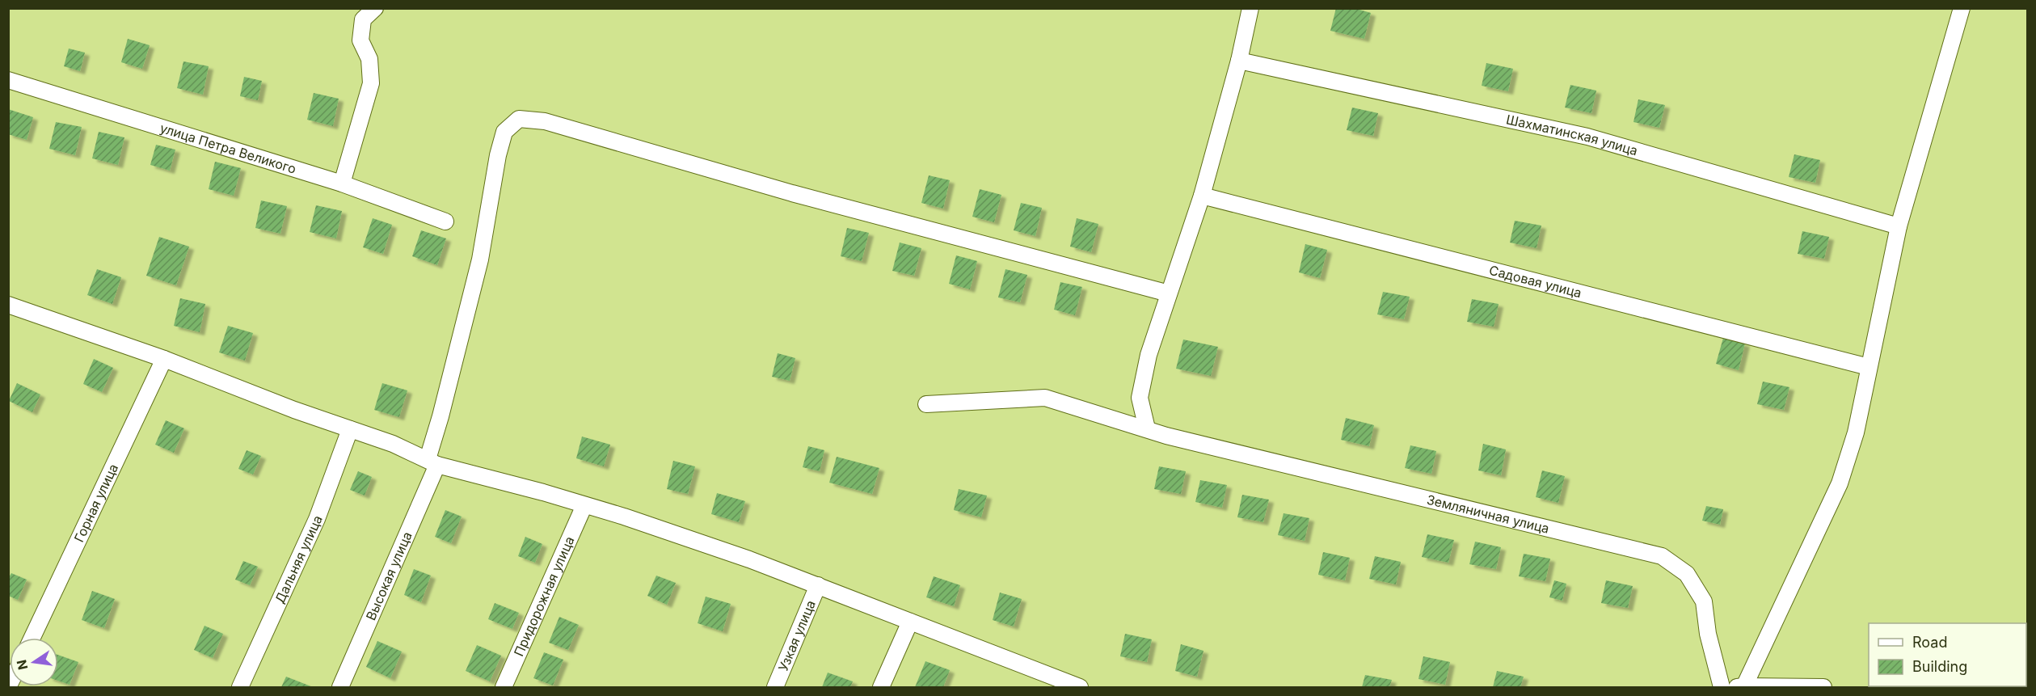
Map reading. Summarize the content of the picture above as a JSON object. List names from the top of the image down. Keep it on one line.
{"streets":{"street":["Шахматинская улица","улица Петра Великого","Садовая улица","Горная улица","Земляничная улица","Дальняя улица","Высокая улица","Придорожная улица","Узкая улица"]},"legend":["Road","Building"],"north":"left"}
